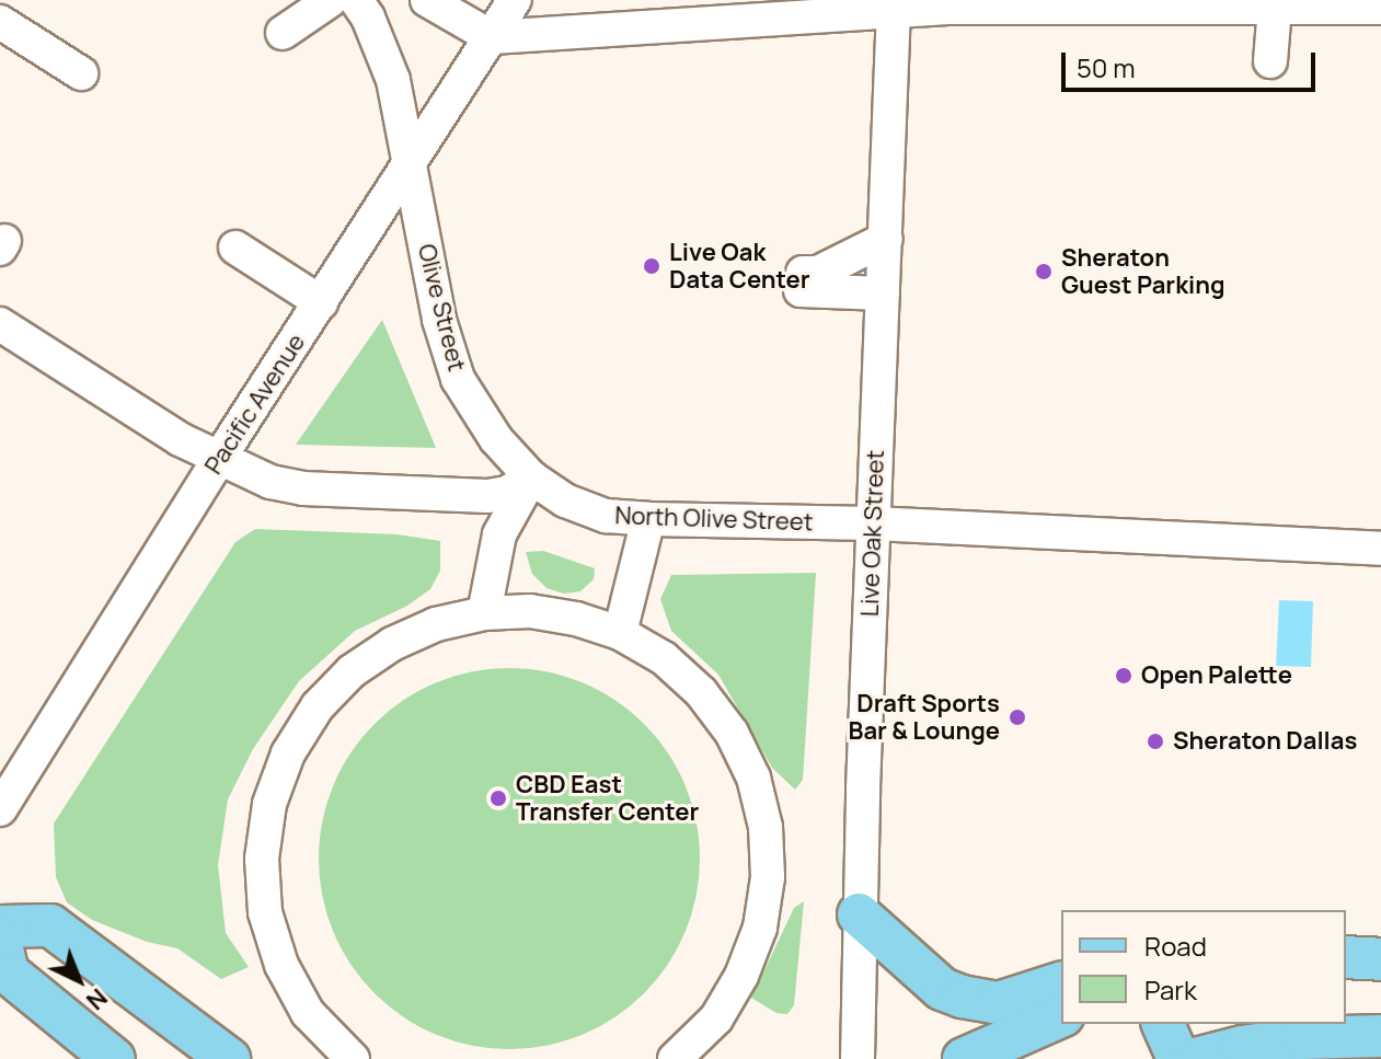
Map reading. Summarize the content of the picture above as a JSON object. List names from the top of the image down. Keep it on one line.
{"streets":{"street":["Olive Street","Pacific Avenue","North Olive Street","Live Oak Street"]},"crossings":[["Olive Street","Pacific Avenue"],["Olive Street","North Olive Street"],["North Olive Street","Live Oak Street"]],"places":["Live Oak Data Center","Sheraton Guest Parking","Open Palette","Draft Sports Bar & Lounge","Sheraton Dallas","CBD East Transfer Center"],"legend":["Road","Park"],"scale_bar":"50 m","north":"bottom right"}
